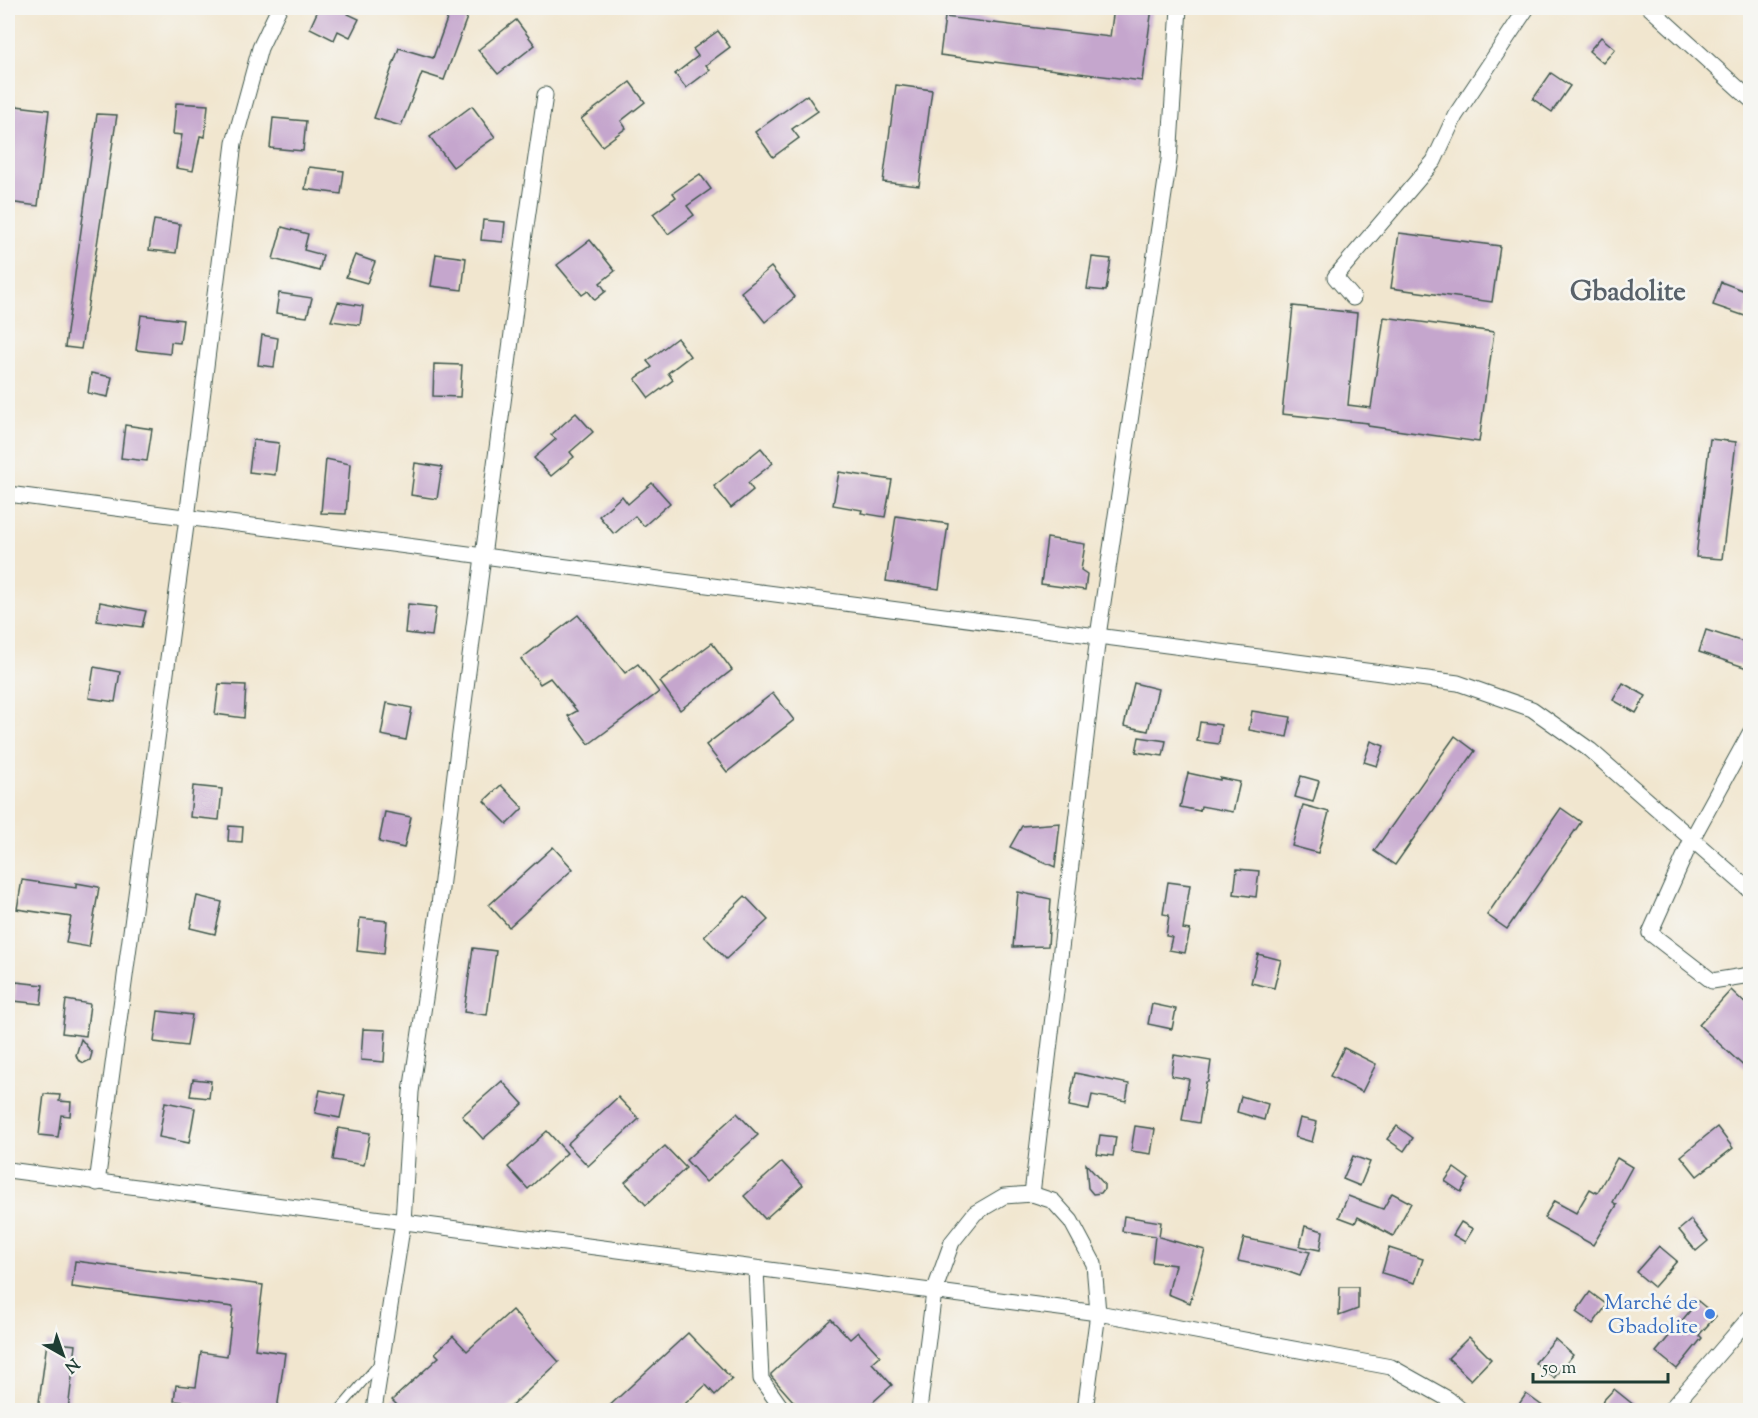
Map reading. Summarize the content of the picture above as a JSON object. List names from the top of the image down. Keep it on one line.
{"districts":["Gbadolite"],"places":["Marché de Gbadolite"],"scale_bar":"50 m","north":"bottom right"}
